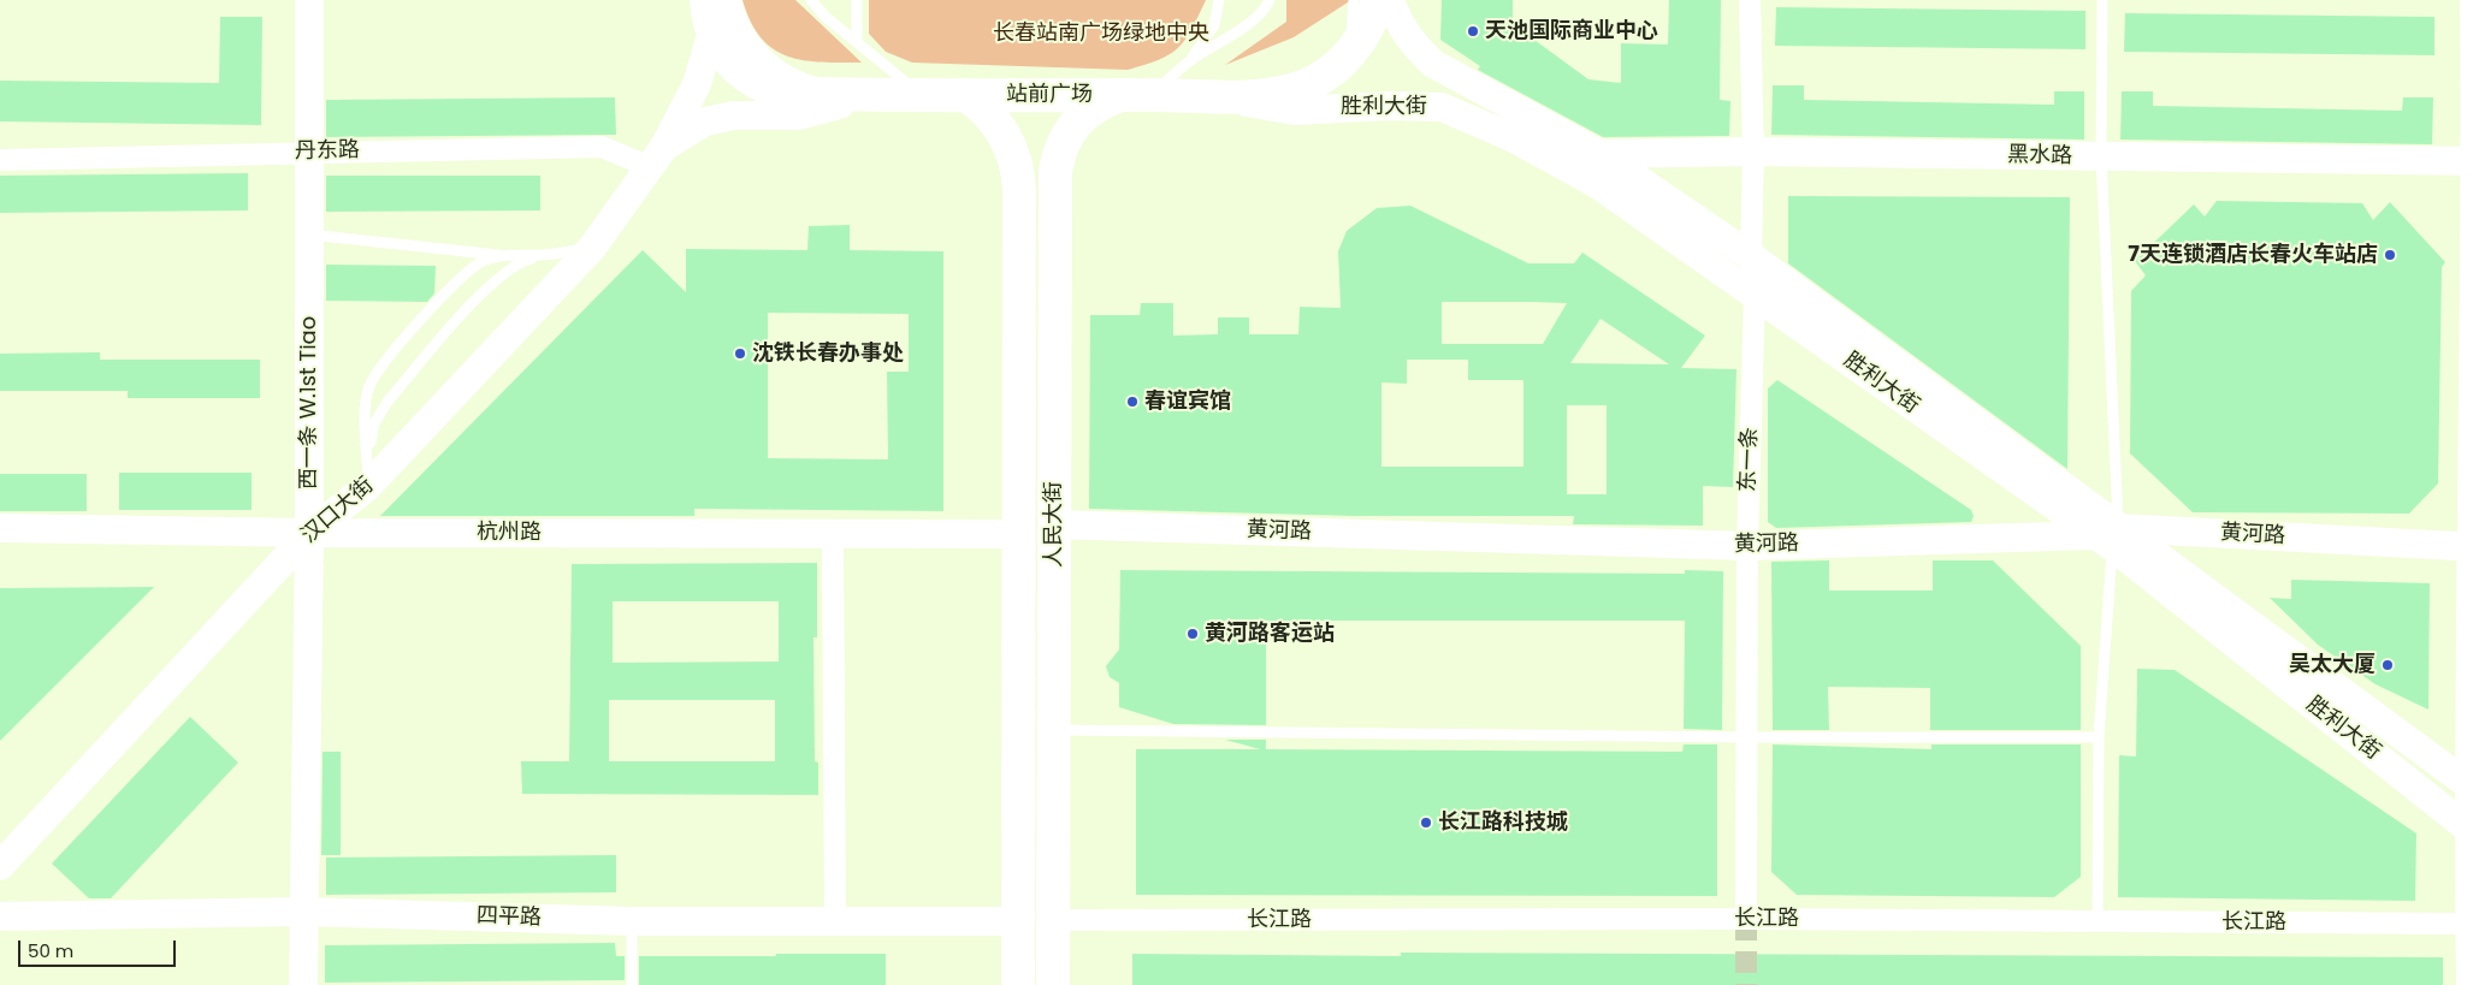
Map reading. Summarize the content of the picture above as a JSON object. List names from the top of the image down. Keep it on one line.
{"streets":{"main road":["站前广场","人民大街"],"street":["胜利大街","丹东路","黑水路","西一条 W.1st Tiao","东一条","汉口大街","黄河路","杭州路","四平路","长江路"]},"crossings":[["站前广场","胜利大街"],["站前广场","人民大街"],["胜利大街","黑水路"],["胜利大街","东一条"],["胜利大街","黄河路"],["丹东路","西一条 W.1st Tiao"],["丹东路","汉口大街"],["黑水路","东一条"],["西一条 W.1st Tiao","汉口大街"],["西一条 W.1st Tiao","杭州路"],["西一条 W.1st Tiao","四平路"],["东一条","黄河路"],["东一条","长江路"],["汉口大街","杭州路"],["人民大街","黄河路"],["人民大街","杭州路"],["人民大街","四平路"],["人民大街","长江路"]],"parks":["长春站南广场绿地中央"],"places":["天池国际商业中心","7天连锁酒店长春火车站店","沈铁长春办事处","春谊宾馆","黄河路客运站","吴太大厦","长江路科技城"],"scale_bar":"50 m"}
